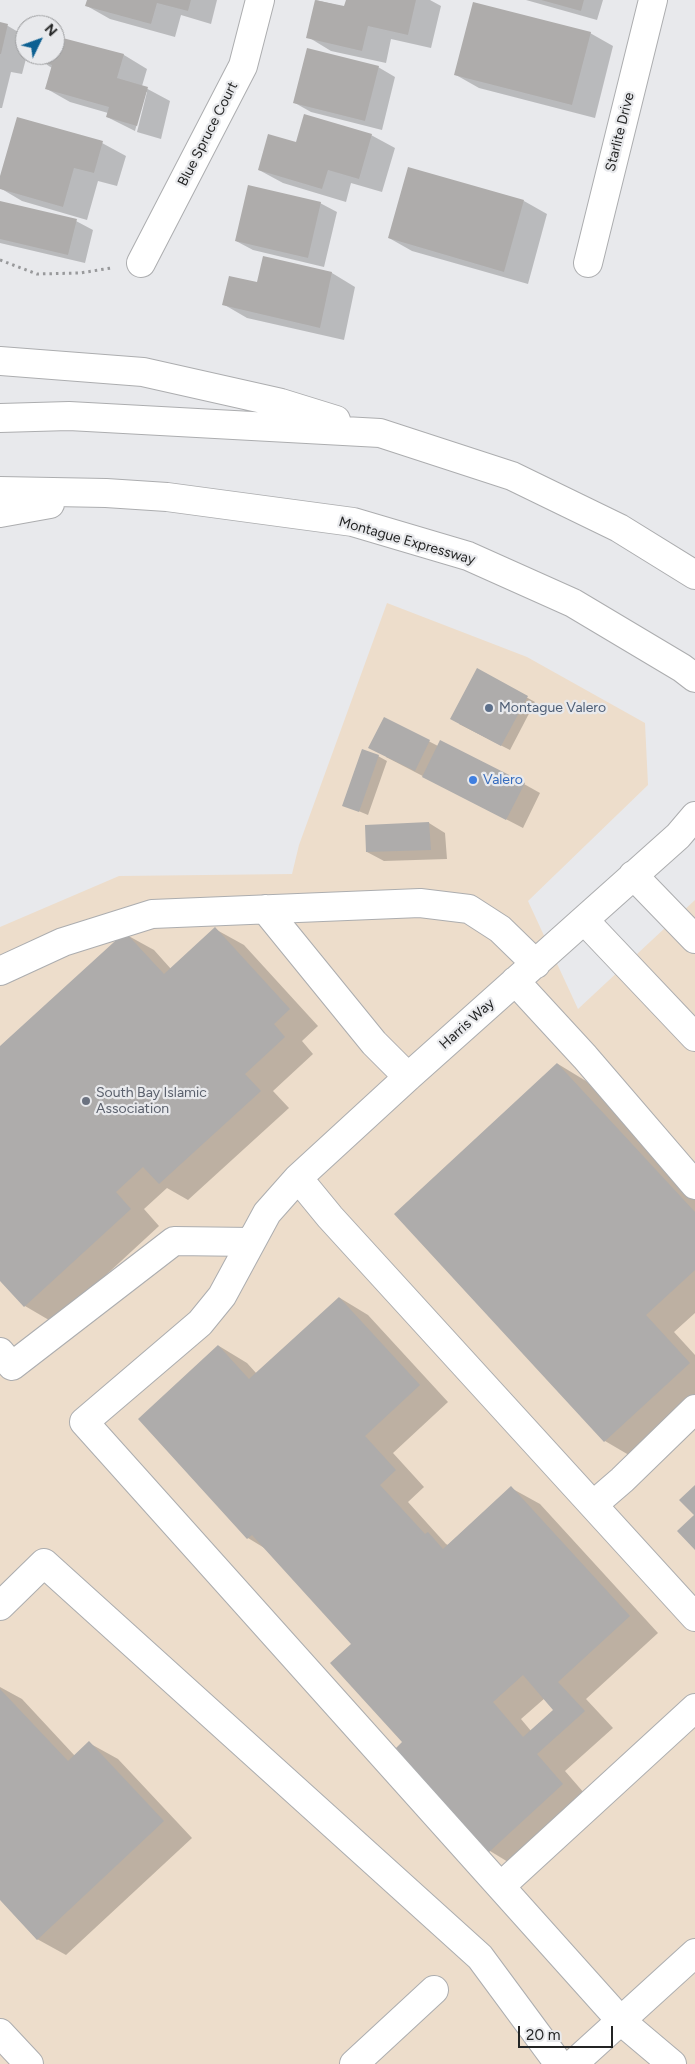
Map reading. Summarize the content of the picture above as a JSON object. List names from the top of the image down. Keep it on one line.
{"streets":{"main road":["Starlite Drive","Blue Spruce Court","Montague Expressway","Harris Way"]},"places":["Montague Valero","Valero","South Bay Islamic Association"],"scale_bar":"20 m","north":"top right"}
